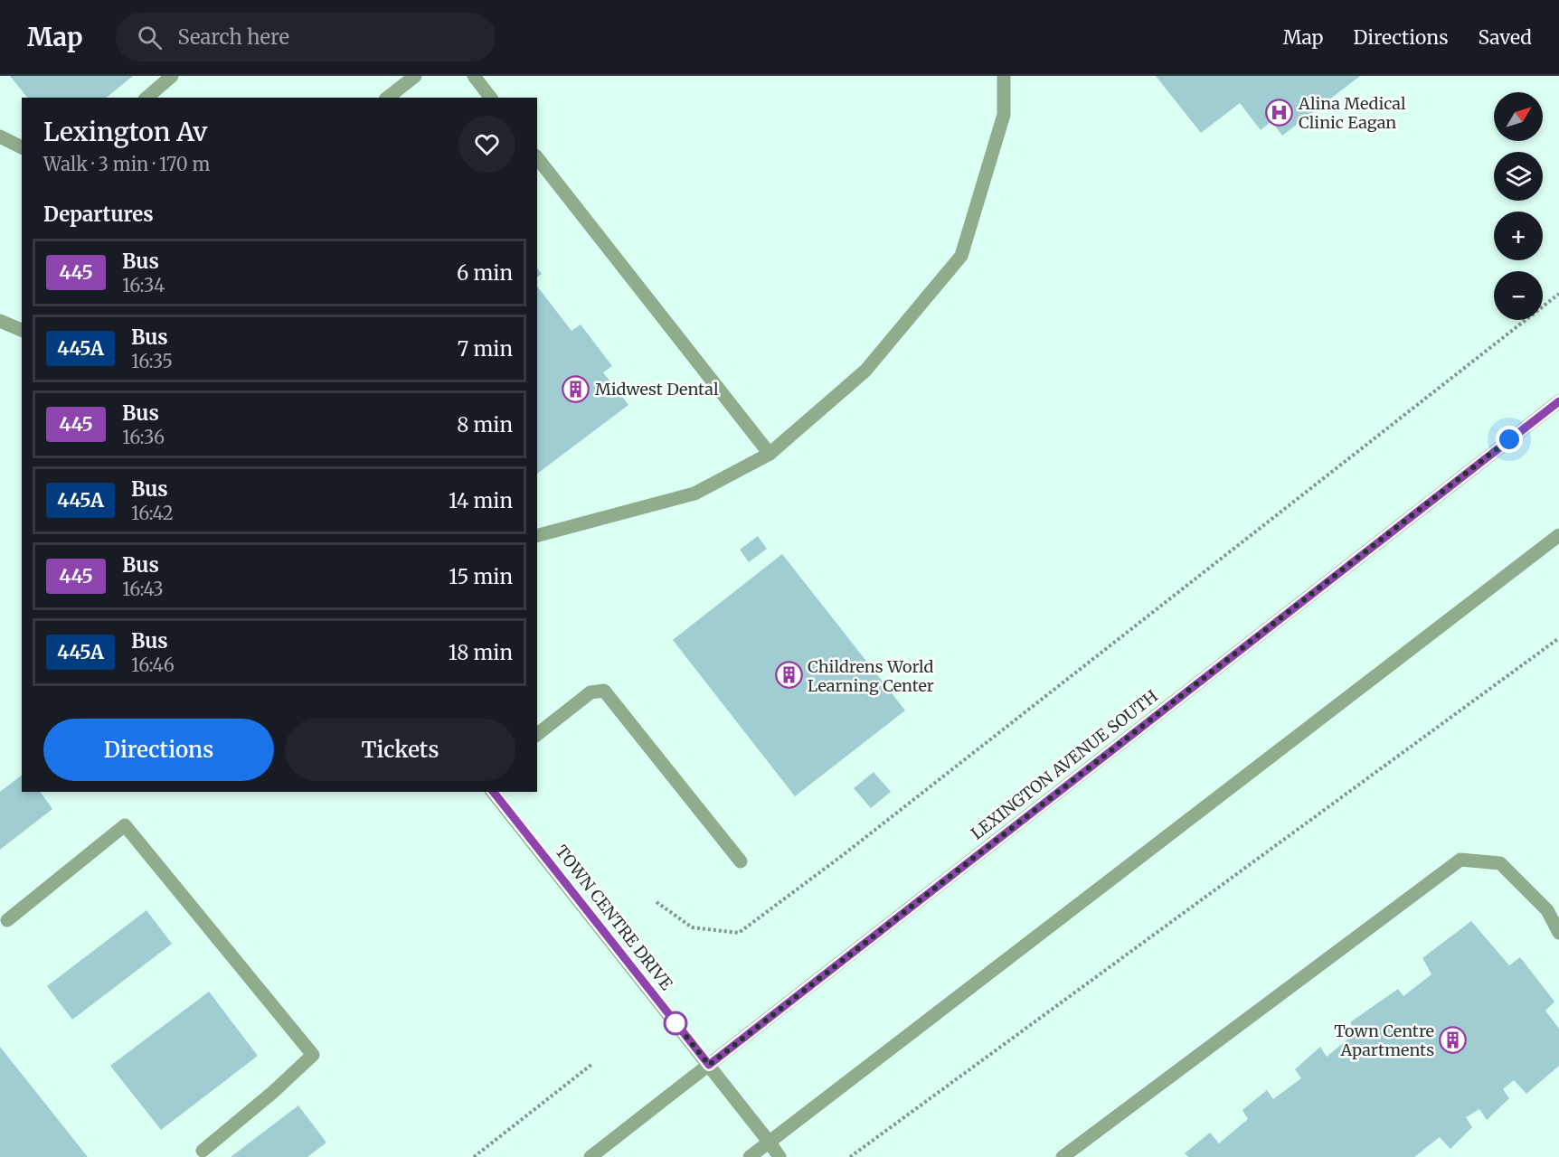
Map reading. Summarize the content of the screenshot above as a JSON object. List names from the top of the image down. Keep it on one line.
{"streets":{"street":["LEXINGTON AVENUE SOUTH","TOWN CENTRE DRIVE"]},"crossings":[["LEXINGTON AVENUE SOUTH","TOWN CENTRE DRIVE"]],"places":{"hospital":["Alina Medical Clinic Eagan"],"building":["Midwest Dental","Childrens World Learning Center","Town Centre Apartments"]},"lines":["bus line 445"],"north":"top right","page":{"header":"Map","search":"Search here","nav":["Map","Directions","Saved"],"map_buttons":["+","−"],"heading":[["Lexington Av","Walk · 3 min · 170 m"],"Departures"],"list":[{"mark":"445","name":"Bus","note":"16:34","value":"6 min"},{"mark":"445A","name":"Bus","note":"16:35","value":"7 min"},{"mark":"445","name":"Bus","note":"16:36","value":"8 min"},{"mark":"445A","name":"Bus","note":"16:42","value":"14 min"},{"mark":"445","name":"Bus","note":"16:43","value":"15 min"},{"mark":"445A","name":"Bus","note":"16:46","value":"18 min"}],"buttons":["Directions","Tickets"]}}
